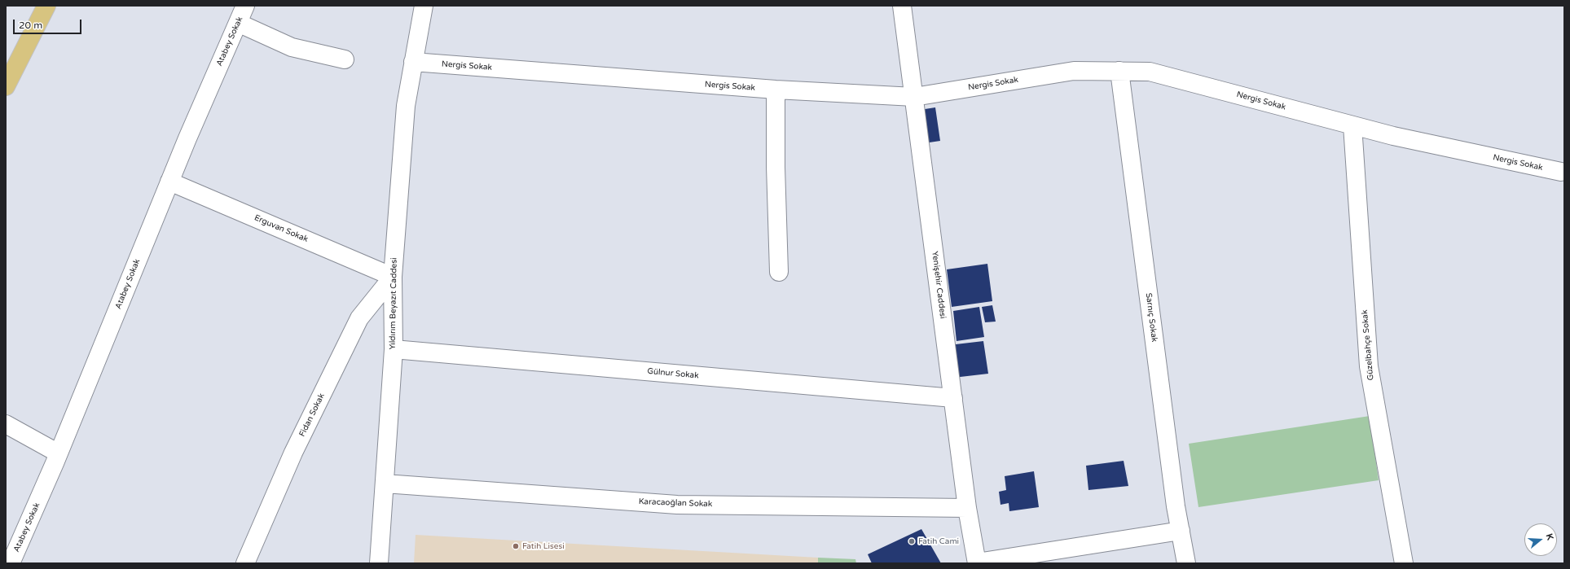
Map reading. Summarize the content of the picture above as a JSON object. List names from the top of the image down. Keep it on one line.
{"streets":{"street":["Atabey Sokak","Nergis Sokak","Erguvan Sokak","Yenişehir Caddesi","Yıldırım Beyazıt Caddesi","Sarnıç Sokak","Güzelbahçe Sokak","Gülnur Sokak","Fidan Sokak","Karacaoğlan Sokak"]},"crossings":[["Atabey Sokak","Erguvan Sokak"],["Nergis Sokak","Yenişehir Caddesi"],["Nergis Sokak","Yıldırım Beyazıt Caddesi"],["Nergis Sokak","Sarnıç Sokak"],["Nergis Sokak","Güzelbahçe Sokak"],["Erguvan Sokak","Yıldırım Beyazıt Caddesi"],["Erguvan Sokak","Fidan Sokak"],["Yenişehir Caddesi","Gülnur Sokak"],["Yenişehir Caddesi","Karacaoğlan Sokak"],["Yıldırım Beyazıt Caddesi","Gülnur Sokak"],["Yıldırım Beyazıt Caddesi","Fidan Sokak"],["Yıldırım Beyazıt Caddesi","Karacaoğlan Sokak"]],"places":["Fatih Cami","Fatih Lisesi"],"scale_bar":"20 m","north":"right"}
